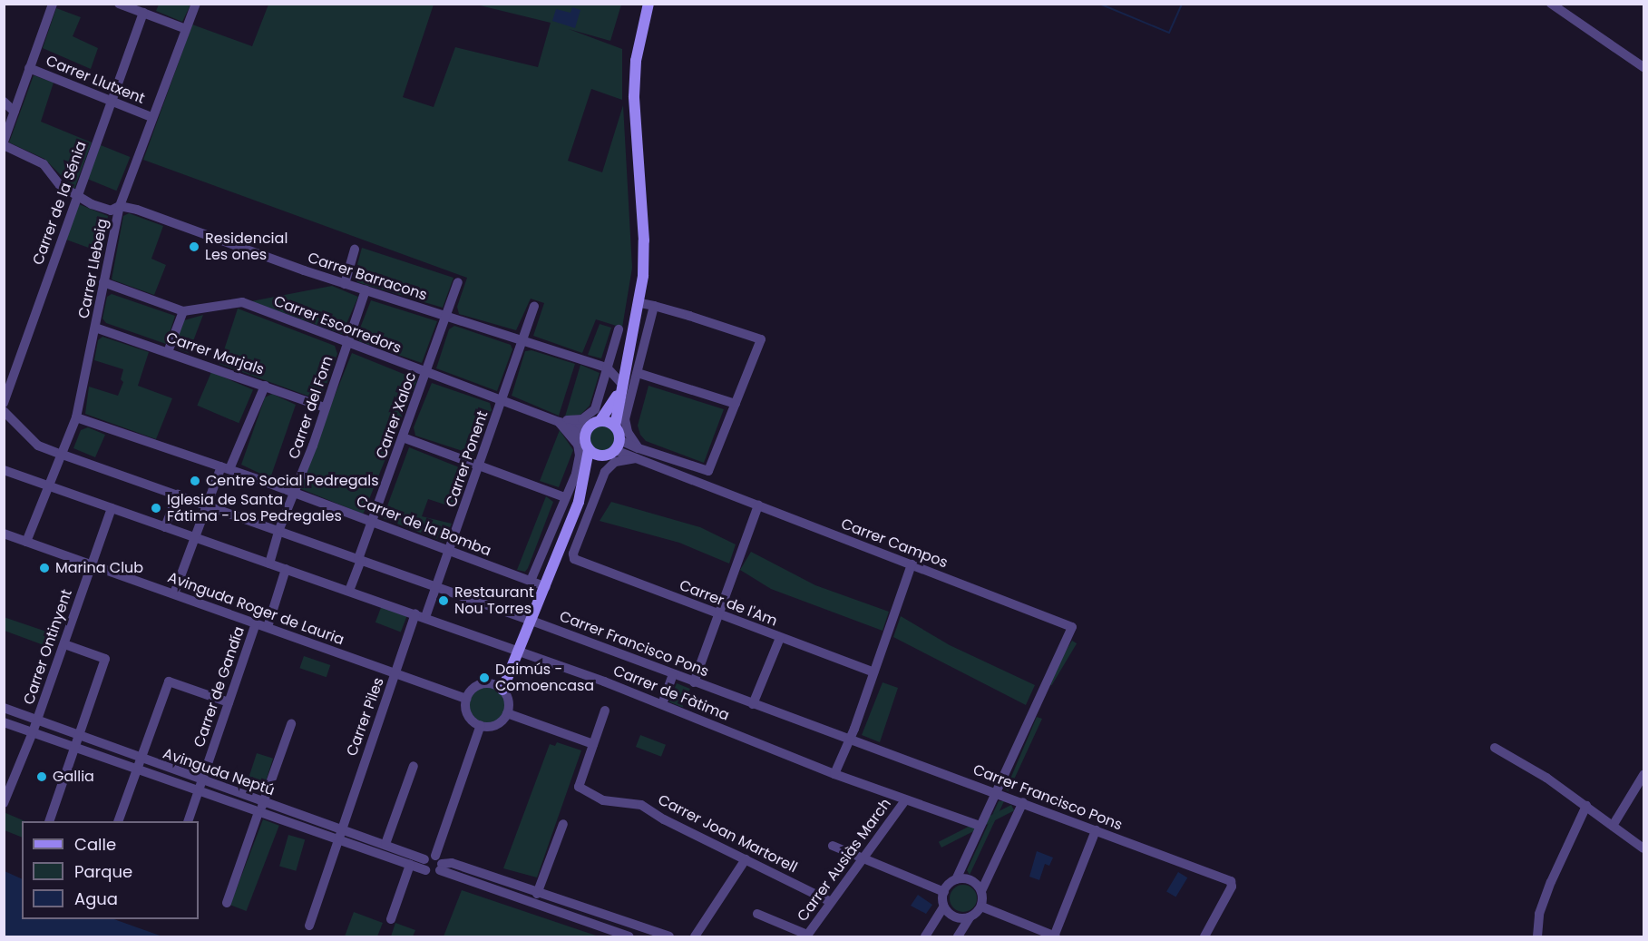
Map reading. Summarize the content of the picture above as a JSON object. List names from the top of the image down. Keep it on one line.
{"streets":{"street":["Carrer Llutxent","Carrer de la Sénia","Carrer Llebeig","Carrer Barracons","Carrer Escorredors","Carrer Marjals","Carrer del Forn","Carrer Xaloc","Carrer Ponent","Carrer de la Bomba","Carrer Campos","Carrer de l'Am","Avinguda Roger de Lauria","Carrer Francisco Pons","Carrer Ontinyent","Carrer de Gandía","Carrer de Fàtima","Carrer Piles","Avinguda Neptú","Carrer Joan Martorell","Carrer Ausiàs March"]},"crossings":[["Carrer Llutxent","Carrer de la Sénia"],["Carrer Llutxent","Carrer Llebeig"],["Carrer de la Sénia","Carrer Barracons"],["Carrer Llebeig","Carrer Barracons"],["Carrer Llebeig","Carrer Escorredors"],["Carrer Llebeig","Carrer Marjals"],["Carrer Llebeig","Carrer de la Bomba"],["Carrer Llebeig","Avinguda Roger de Lauria"],["Carrer Llebeig","Carrer Francisco Pons"],["Carrer Llebeig","Carrer de Fàtima"],["Carrer Barracons","Carrer del Forn"],["Carrer Barracons","Carrer Xaloc"],["Carrer Barracons","Carrer Ponent"],["Carrer Escorredors","Carrer del Forn"],["Carrer Escorredors","Carrer Xaloc"],["Carrer Escorredors","Carrer Ponent"],["Carrer Marjals","Carrer del Forn"],["Carrer del Forn","Carrer de la Bomba"],["Carrer del Forn","Carrer Francisco Pons"],["Carrer del Forn","Carrer de Fàtima"],["Carrer Xaloc","Carrer de la Bomba"],["Carrer Xaloc","Carrer Francisco Pons"],["Carrer Xaloc","Carrer de Fàtima"],["Carrer Ponent","Carrer de la Bomba"],["Carrer Ponent","Carrer Francisco Pons"],["Carrer Ponent","Carrer de Fàtima"],["Carrer Ponent","Carrer Piles"],["Carrer Campos","Carrer Francisco Pons"],["Avinguda Roger de Lauria","Carrer Ontinyent"],["Avinguda Roger de Lauria","Carrer de Gandía"],["Avinguda Roger de Lauria","Carrer Piles"],["Carrer Ontinyent","Carrer de Fàtima"],["Carrer Ontinyent","Avinguda Neptú"],["Carrer de Gandía","Avinguda Neptú"],["Carrer de Fàtima","Carrer Piles"],["Carrer de Fàtima","Carrer Ausiàs March"],["Carrer Piles","Avinguda Neptú"],["Carrer Joan Martorell","Carrer Ausiàs March"]],"places":["Residencial Les ones","Centre Social Pedregals","Iglesia de Santa Fátima - Los Pedregales","Marina Club","Restaurant Nou Torres","Daimús - Comoencasa","Gallia"],"legend":["Calle","Parque","Agua"]}
